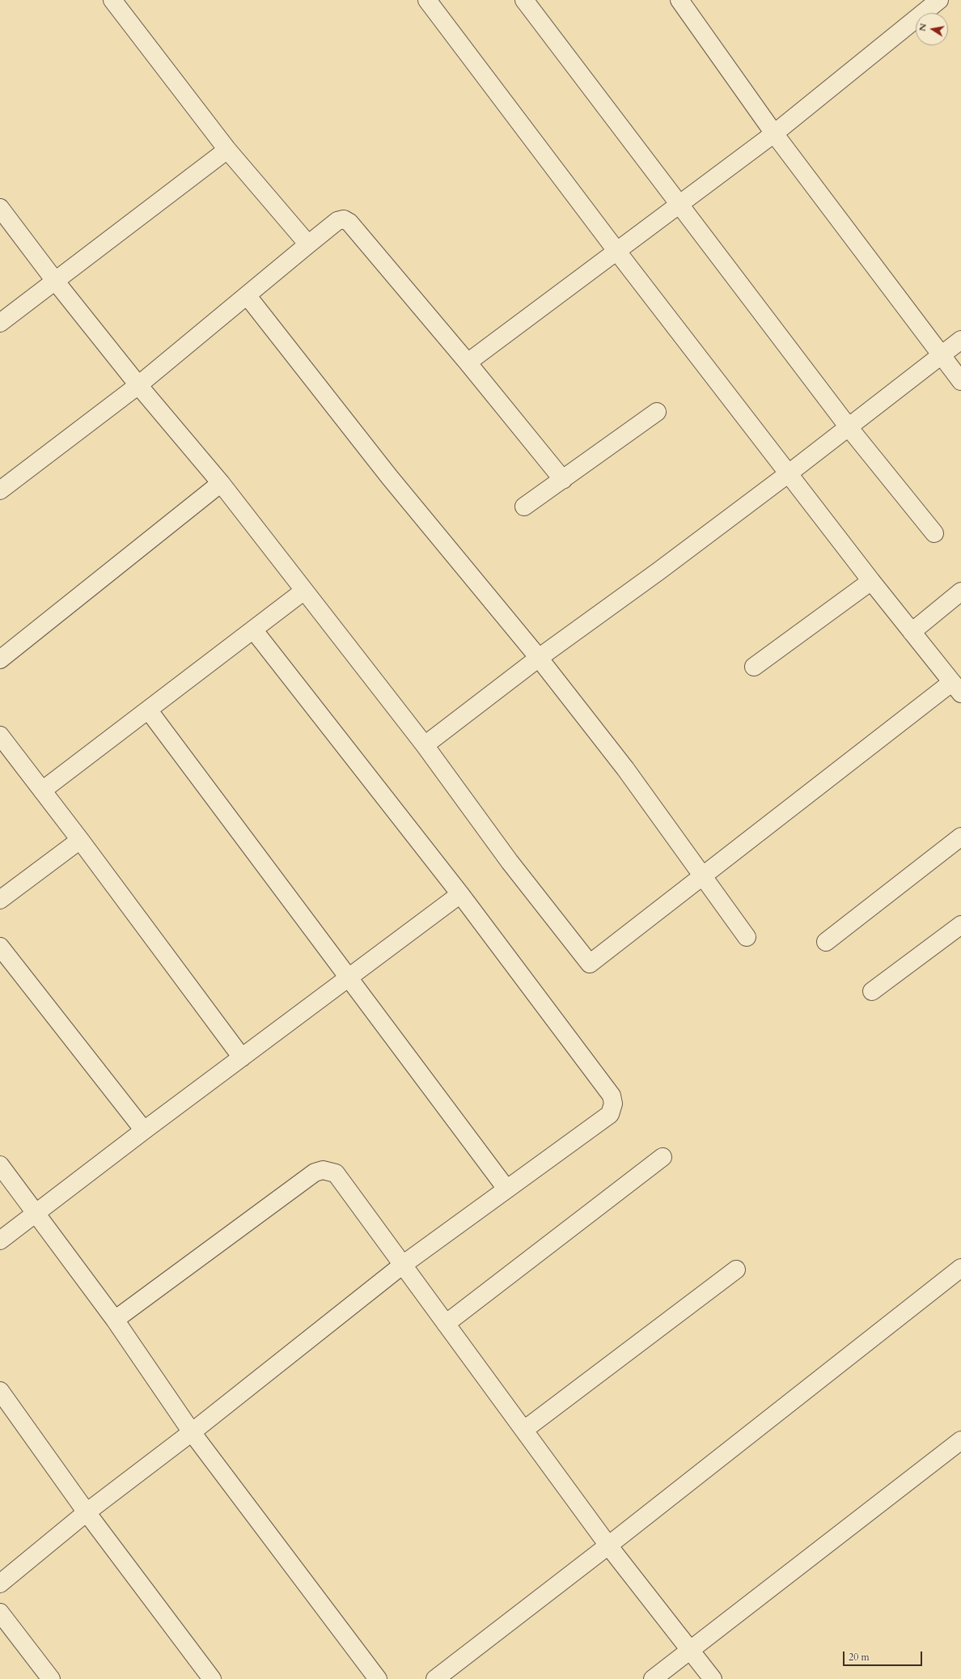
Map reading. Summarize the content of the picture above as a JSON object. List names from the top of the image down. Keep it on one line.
{"scale_bar":"20 m","north":"left"}
